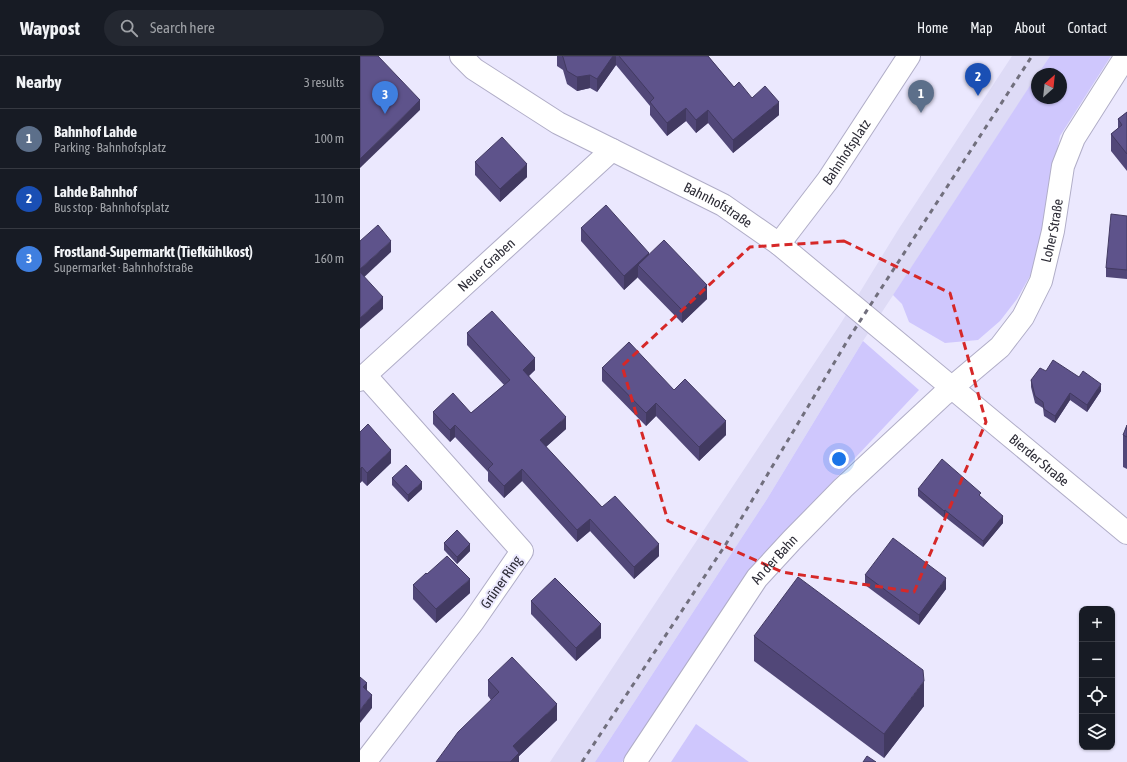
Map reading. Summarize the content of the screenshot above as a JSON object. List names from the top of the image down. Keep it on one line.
{"streets":{"street":["Bahnhofsplatz","Bahnhofstraße","Loher Straße","Neuer Graben","Bierder Straße","An der Bahn","Grüner Ring"]},"crossings":[["Bahnhofsplatz","Bahnhofstraße"],["Bahnhofstraße","Loher Straße"],["Bahnhofstraße","Neuer Graben"],["Bahnhofstraße","Bierder Straße"],["Bahnhofstraße","An der Bahn"],["Loher Straße","Bierder Straße"],["Loher Straße","An der Bahn"],["Neuer Graben","Grüner Ring"],["Bierder Straße","An der Bahn"]],"north":"top right","page":{"header":"Waypost","search":"Search here","nav":["Home","Map","About","Contact"],"heading":["Nearby","3 results"],"pins":["2","1","3"],"list":[{"mark":"1","name":"Bahnhof Lahde","note":"Parking · Bahnhofsplatz","value":"100 m"},{"mark":"2","name":"Lahde Bahnhof","note":"Bus stop · Bahnhofsplatz","value":"110 m"},{"mark":"3","name":"Frostland-Supermarkt (Tiefkühlkost)","note":"Supermarket · Bahnhofstraße","value":"160 m"}],"map_buttons":["+","−"]}}
